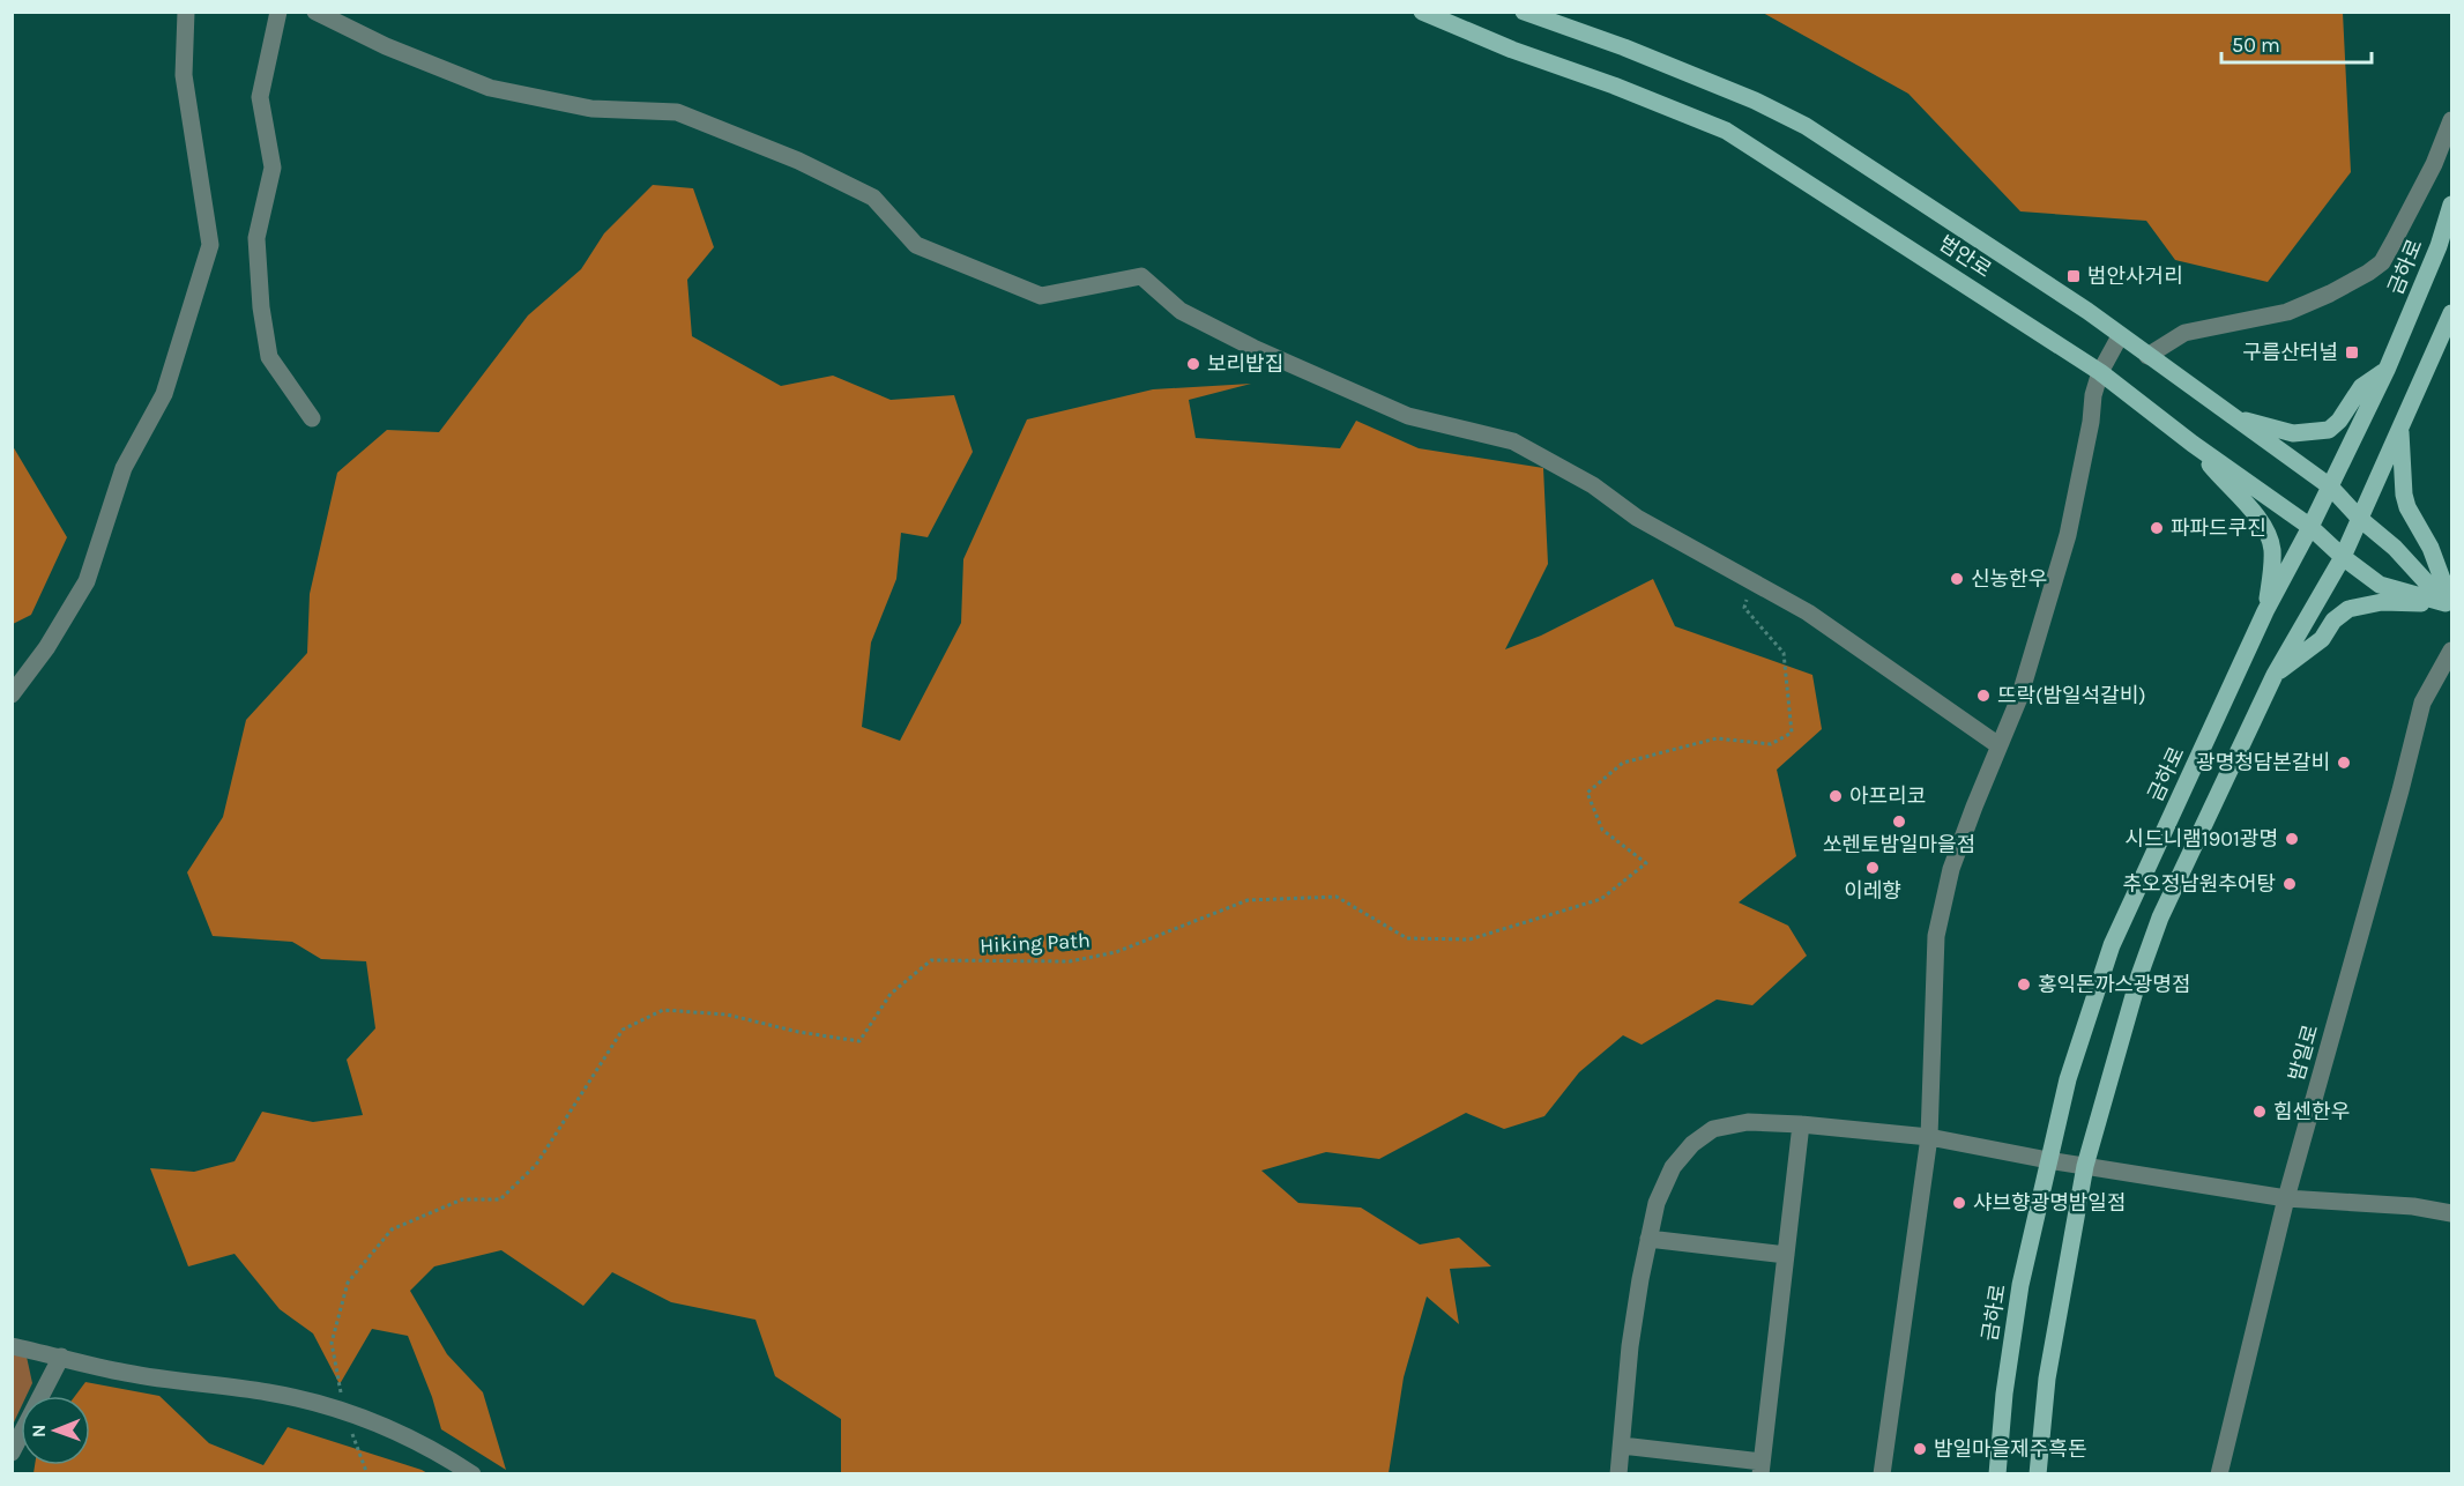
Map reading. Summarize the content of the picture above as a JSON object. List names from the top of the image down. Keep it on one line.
{"streets":{"main road":["범안로","금하로"],"street":["밤일로"],"path":["Hiking Path"]},"crossings":[["범안로","금하로"]],"places":{"transit":["범안사거리","구름산터널"],"other":["보리밥집","파파드쿠진","신농한우","뜨락(밤일석갈비)","광명청담본갈비","아프리코","쏘렌토밤일마을점","시드니램1901광명","이레향","추오정남원추어탕","홍익돈까스광명점","힘센한우","샤브향광명밤일점","밤일마을제주흑돈"]},"scale_bar":"50 m","north":"left"}
